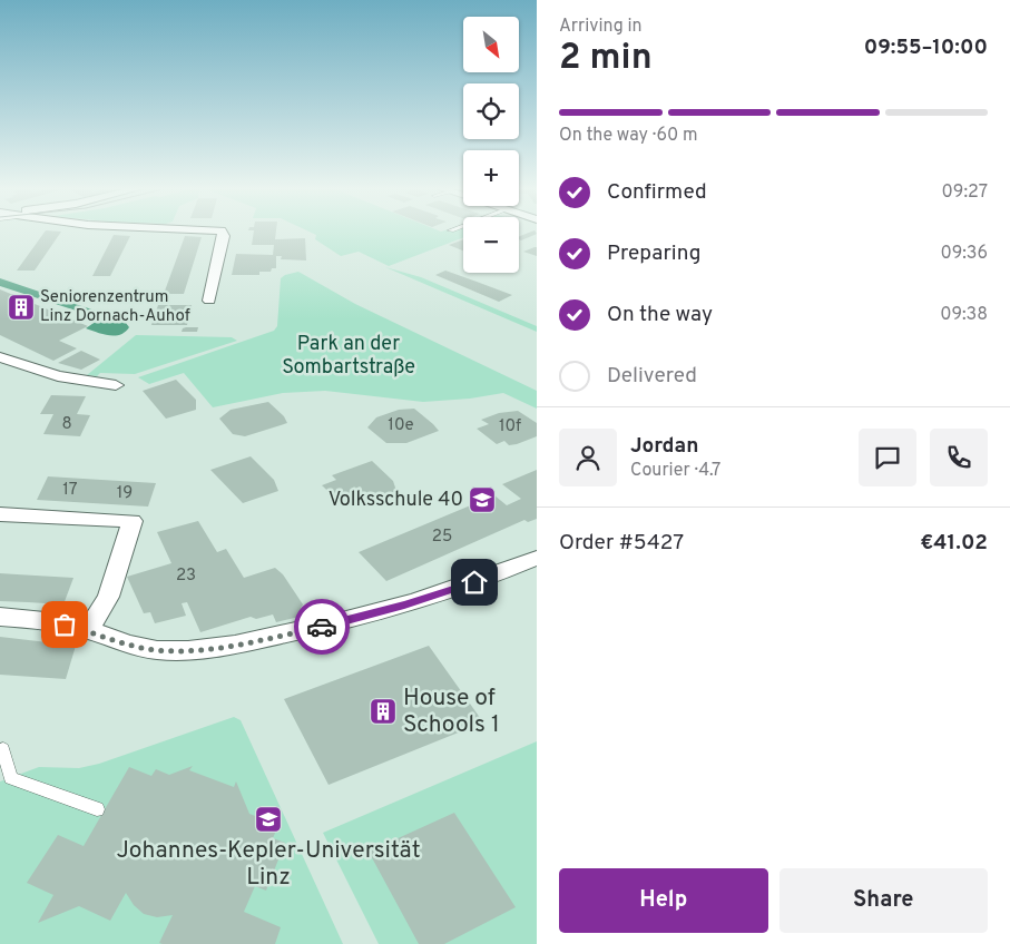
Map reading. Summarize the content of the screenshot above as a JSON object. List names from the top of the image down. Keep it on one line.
{"parks":["Park an der Sombartstraße"],"places":{"building":["Seniorenzentrum Linz Dornach-Auhof","House of Schools 1"],"school or university":["Volksschule 40","Johannes-Kepler-Universität Linz"]},"house_numbers":["8","10e","10f","17","19","25","23"],"north":"bottom right","page":{"heading":["2 min","Arriving in","09:55–10:00"],"panel":["Jordan","Courier · 4.7","Order #5427","€41.02"],"map_buttons":["+","−"],"bar":"On the way · 60 m","list":[["Confirmed","09:27"],["Preparing","09:36"],["On the way","09:38"],"Delivered"],"buttons":["Help","Share"]}}
